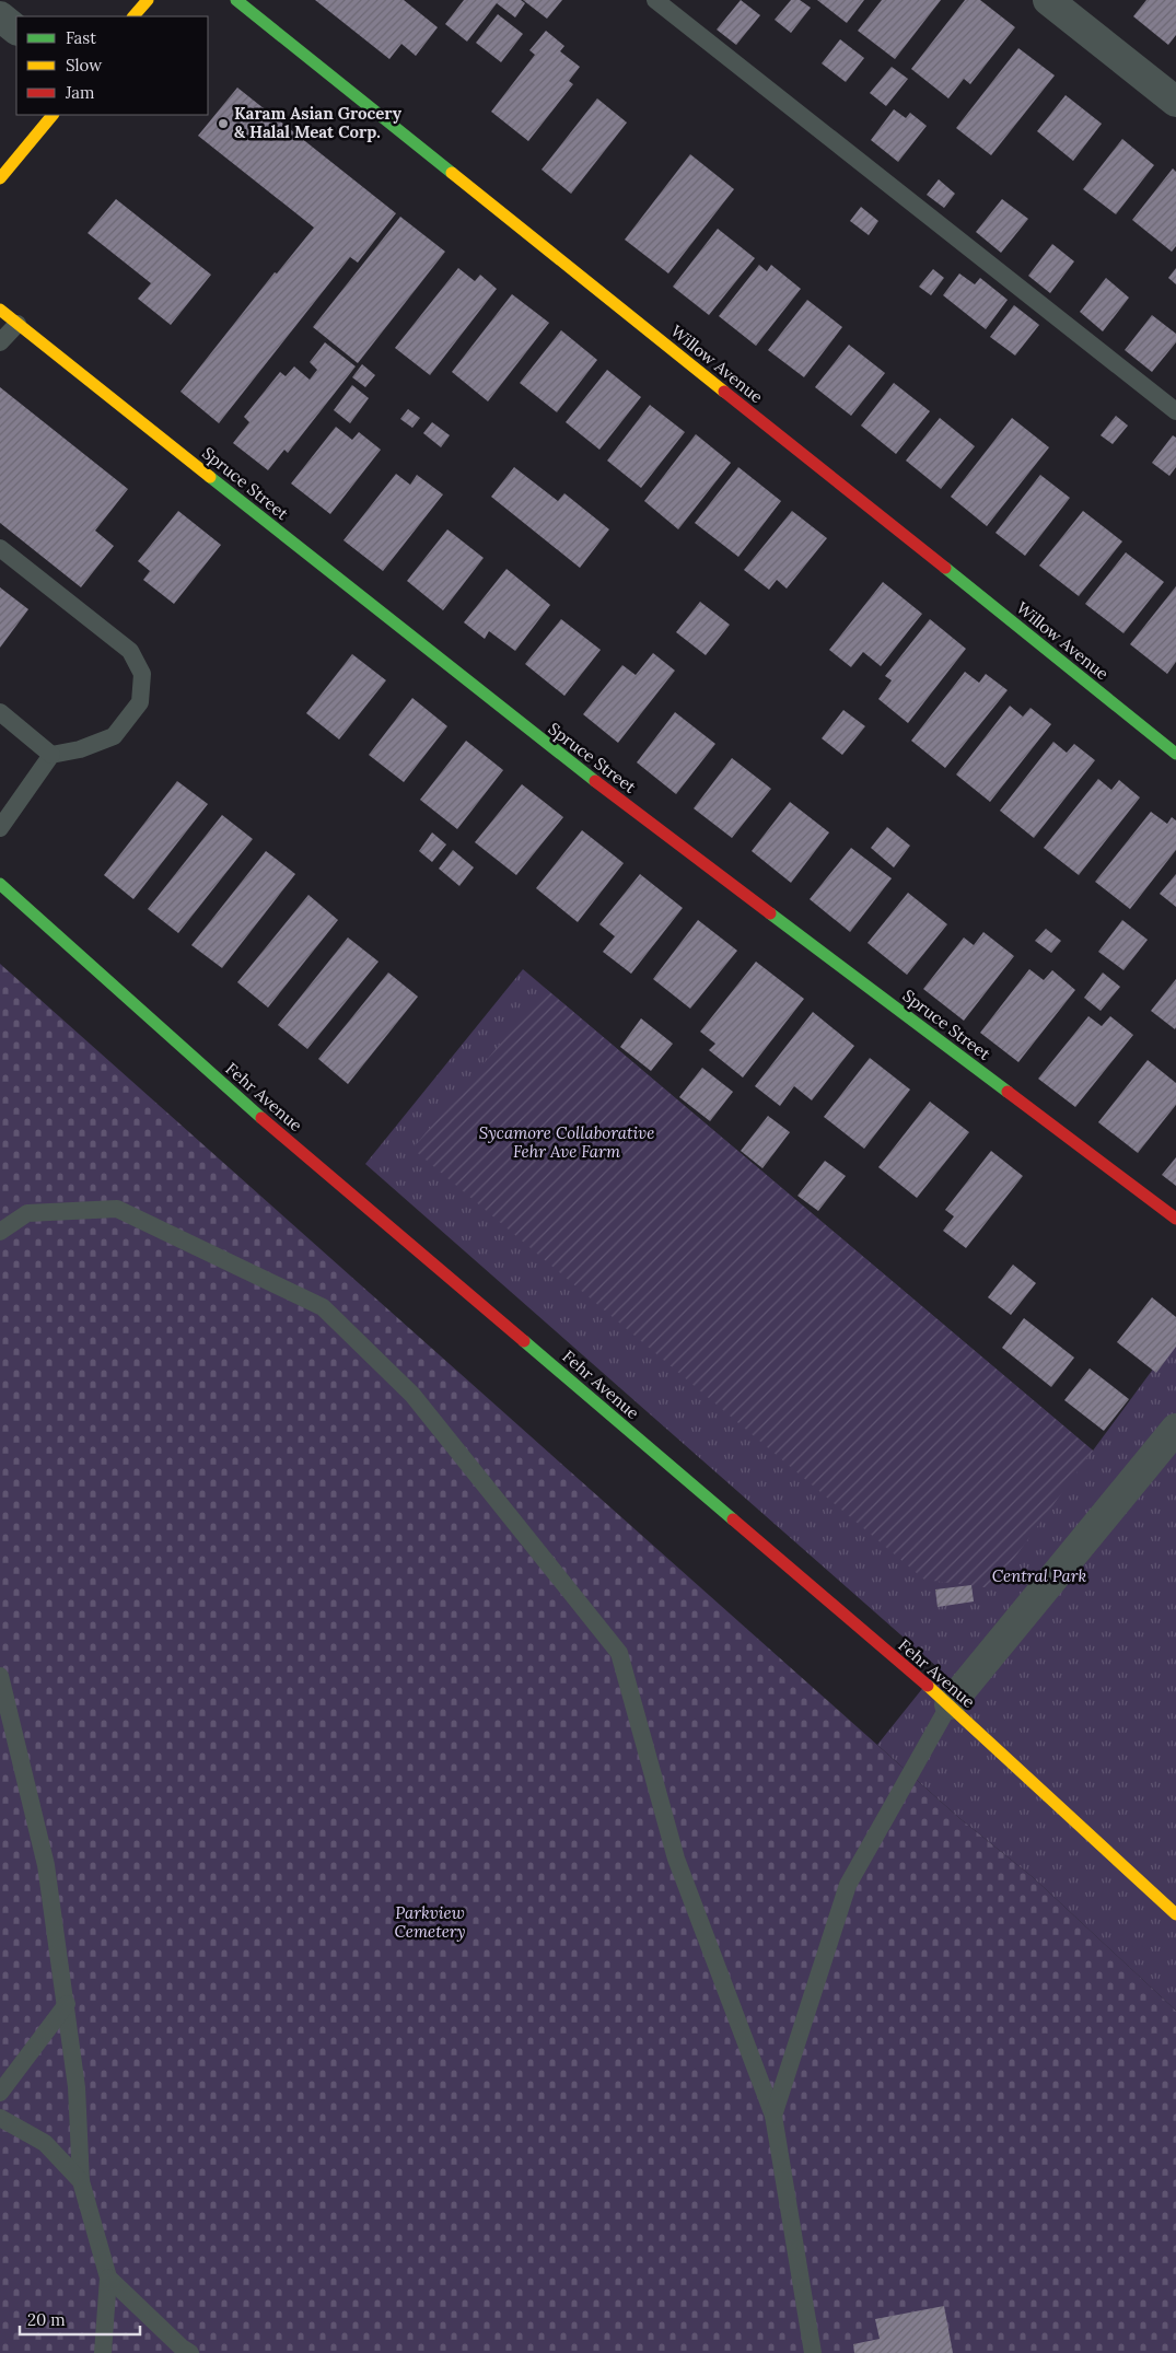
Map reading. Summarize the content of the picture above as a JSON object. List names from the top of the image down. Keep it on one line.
{"streets":{"street":["Willow Avenue","Spruce Street","Fehr Avenue"]},"parks":["Sycamore Collaborative Fehr Ave Farm","Central Park","Parkview Cemetery"],"places":["Karam Asian Grocery & Halal Meat Corp."],"legend":["Fast","Slow","Jam"],"scale_bar":"20 m"}
